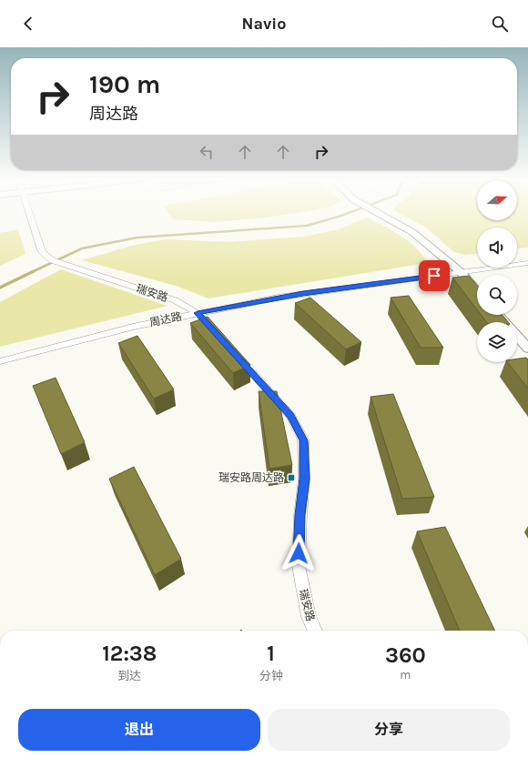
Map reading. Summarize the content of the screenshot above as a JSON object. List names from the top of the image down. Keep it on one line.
{"streets":{"street":["瑞安路","周达路"]},"crossings":[["瑞安路","周达路"]],"places":{"transit":["瑞安路周达路"]},"north":"right","page":{"header":"Navio","turn":["190 m","周达路"],"eta":["12:38","到达","1","分钟","360","m"],"buttons":["退出","分享"]}}
